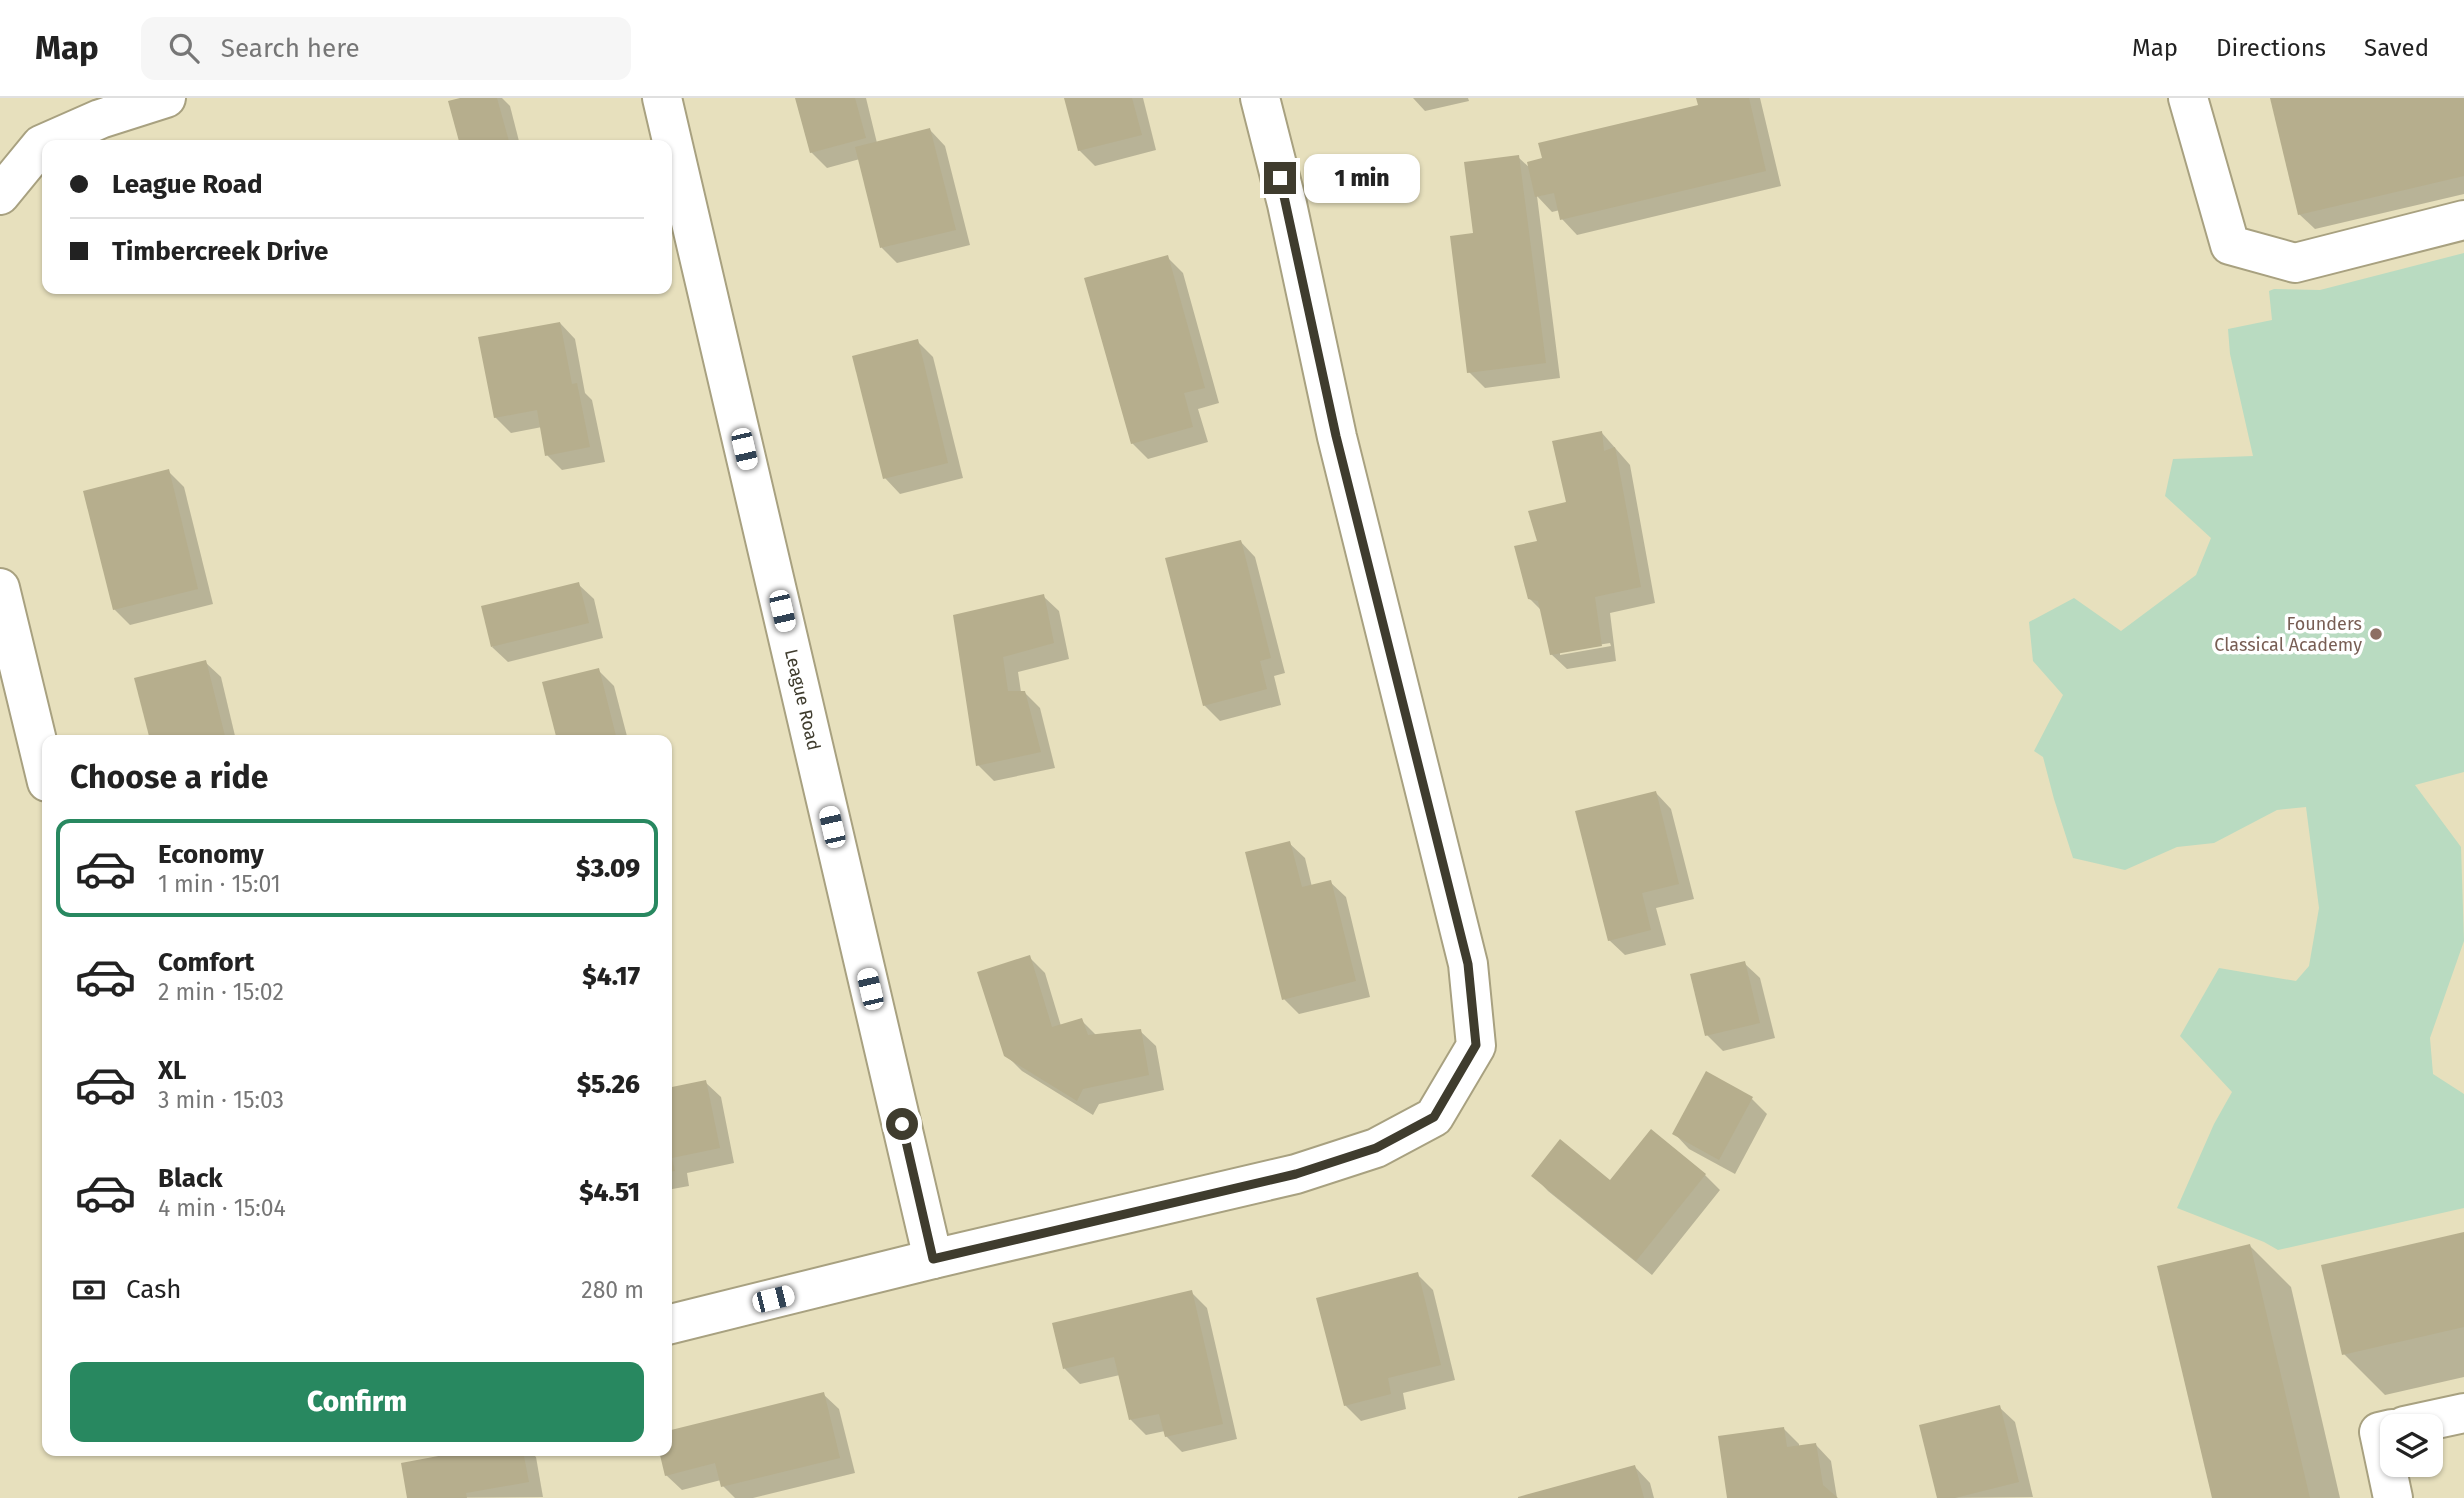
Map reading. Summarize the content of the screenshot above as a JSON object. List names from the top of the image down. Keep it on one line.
{"streets":{"street":["League Road"]},"places":["Founders Classical Academy"],"page":{"header":"Map","search":"Search here","nav":["Map","Directions","Saved"],"banner":["League Road","Timbercreek Drive"],"bubble":"1 min","heading":"Choose a ride","list":[{"name":"Economy","note":"1 min · 15:01","value":"$3.09"},{"name":"Comfort","note":"2 min · 15:02","value":"$4.17"},{"name":"XL","note":"3 min · 15:03","value":"$5.26"},{"name":"Black","note":"4 min · 15:04","value":"$4.51"}],"pay":["Cash","280 m"],"buttons":"Confirm"}}
